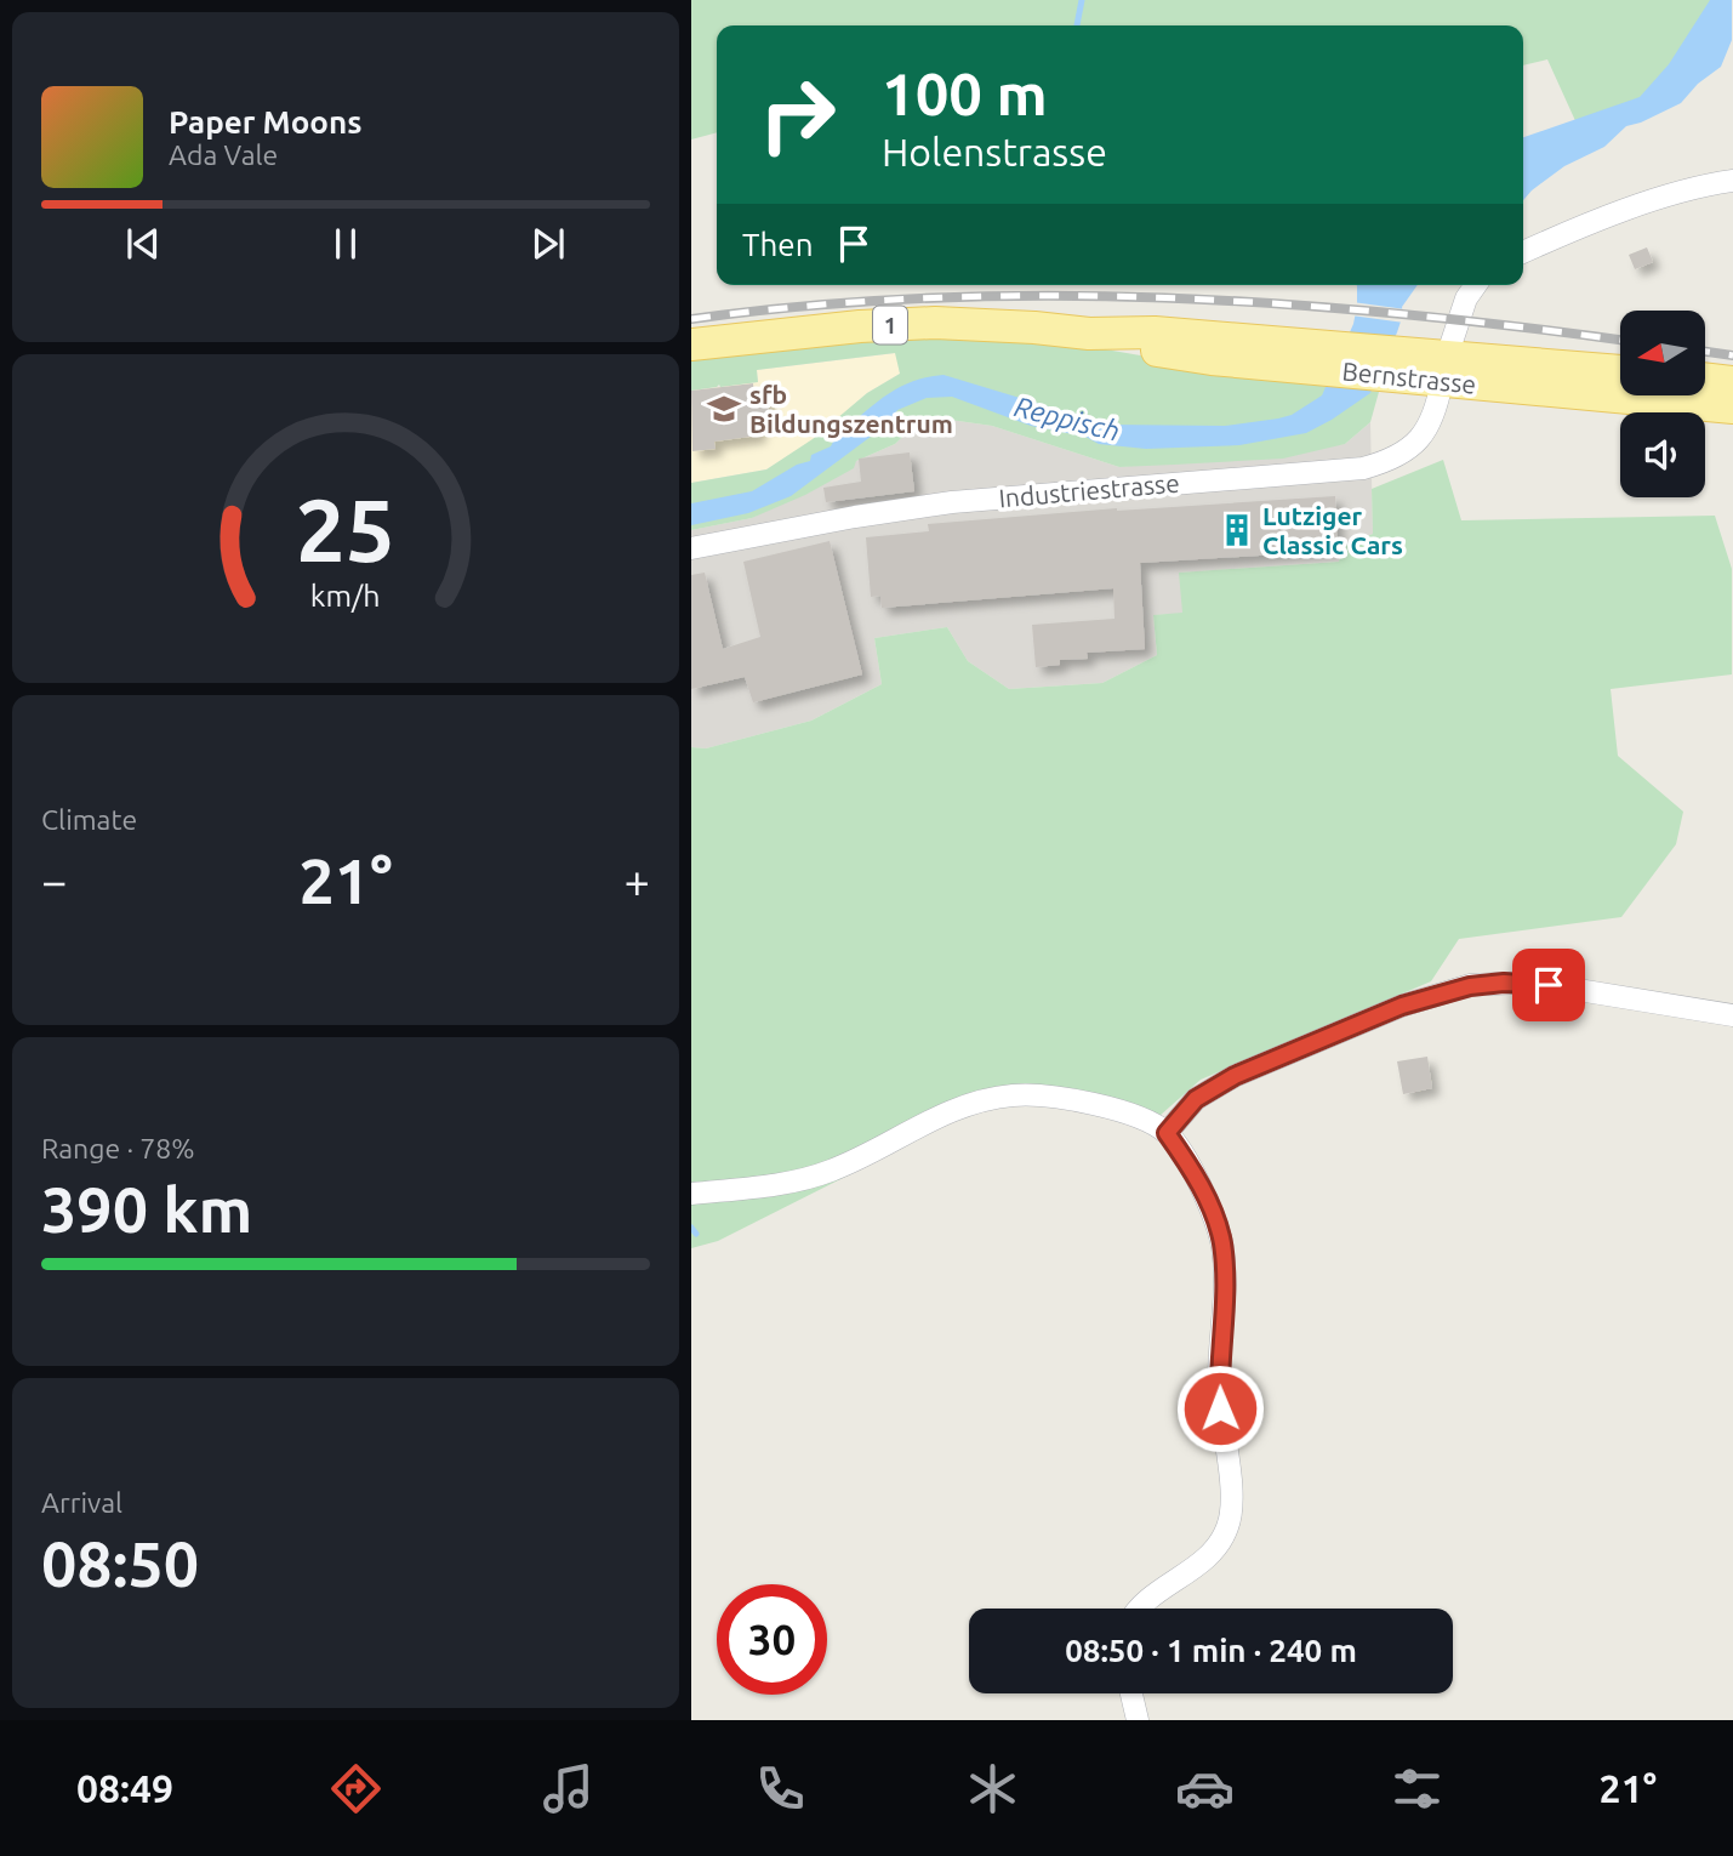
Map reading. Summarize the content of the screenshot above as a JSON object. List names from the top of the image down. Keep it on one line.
{"streets":{"main road":["1","Bernstrasse"],"street":["Industriestrasse"]},"crossings":[["Bernstrasse","Industriestrasse"]],"water":["Reppisch"],"places":{"school or university":["sfb Bildungszentrum"],"building":["Lutziger Classic Cars"]},"north":"left","page":{"turn":["100 m","Holenstrasse"],"song":["Paper Moons","Ada Vale"],"then":"Then","tile":["Climate",["Range · 78%","390 km"],["Arrival","08:50"]],"heat":["−","21°","+"],"limit":"30","trip":"08:50 · 1 min · 240 m","tabs":["08:49","21°"],"gauge":["25","km/h"]}}
